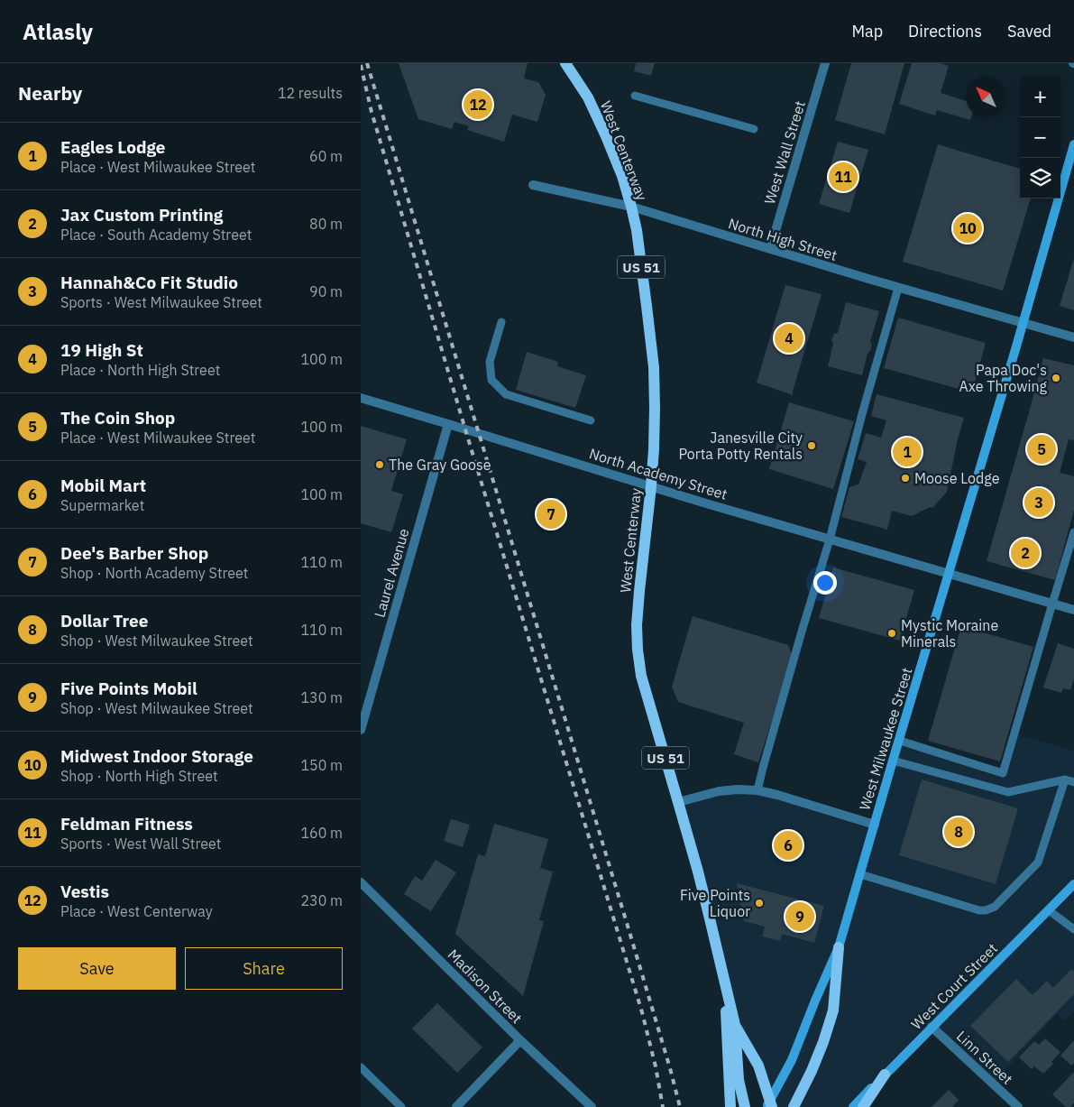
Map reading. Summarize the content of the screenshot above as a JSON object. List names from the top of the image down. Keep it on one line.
{"streets":{"main road":["West Centerway","US 51","West Milwaukee Street","West Court Street"],"street":["West Wall Street","North High Street","North Academy Street","Laurel Avenue","Madison Street","Linn Street"]},"crossings":[["West Centerway","North High Street"],["West Centerway","North Academy Street"],["West Centerway","West Milwaukee Street"],["West Wall Street","North High Street"],["North High Street","West Milwaukee Street"],["North Academy Street","Laurel Avenue"],["North Academy Street","West Milwaukee Street"],["West Court Street","Linn Street"]],"places":["Papa Doc's Axe Throwing","Janesville City Porta Potty Rentals","The Gray Goose","Moose Lodge","Mystic Moraine Minerals","Five Points Liquor"],"north":"top left","page":{"header":"Atlasly","nav":["Map","Directions","Saved"],"heading":["Nearby","12 results"],"map_buttons":["+","−"],"pins":["12","11","10","4","5","1","3","7","2","8","6","9"],"list":[{"mark":"1","name":"Eagles Lodge","note":"Place · West Milwaukee Street","value":"60 m"},{"mark":"2","name":"Jax Custom Printing","note":"Place · South Academy Street","value":"80 m"},{"mark":"3","name":"Hannah&Co Fit Studio","note":"Sports · West Milwaukee Street","value":"90 m"},{"mark":"4","name":"19 High St","note":"Place · North High Street","value":"100 m"},{"mark":"5","name":"The Coin Shop","note":"Place · West Milwaukee Street","value":"100 m"},{"mark":"6","name":"Mobil Mart","note":"Supermarket","value":"100 m"},{"mark":"7","name":"Dee's Barber Shop","note":"Shop · North Academy Street","value":"110 m"},{"mark":"8","name":"Dollar Tree","note":"Shop · West Milwaukee Street","value":"110 m"},{"mark":"9","name":"Five Points Mobil","note":"Shop · West Milwaukee Street","value":"130 m"},{"mark":"10","name":"Midwest Indoor Storage","note":"Shop · North High Street","value":"150 m"},{"mark":"11","name":"Feldman Fitness","note":"Sports · West Wall Street","value":"160 m"},{"mark":"12","name":"Vestis","note":"Place · West Centerway","value":"230 m"}],"buttons":["Save","Share"]}}
